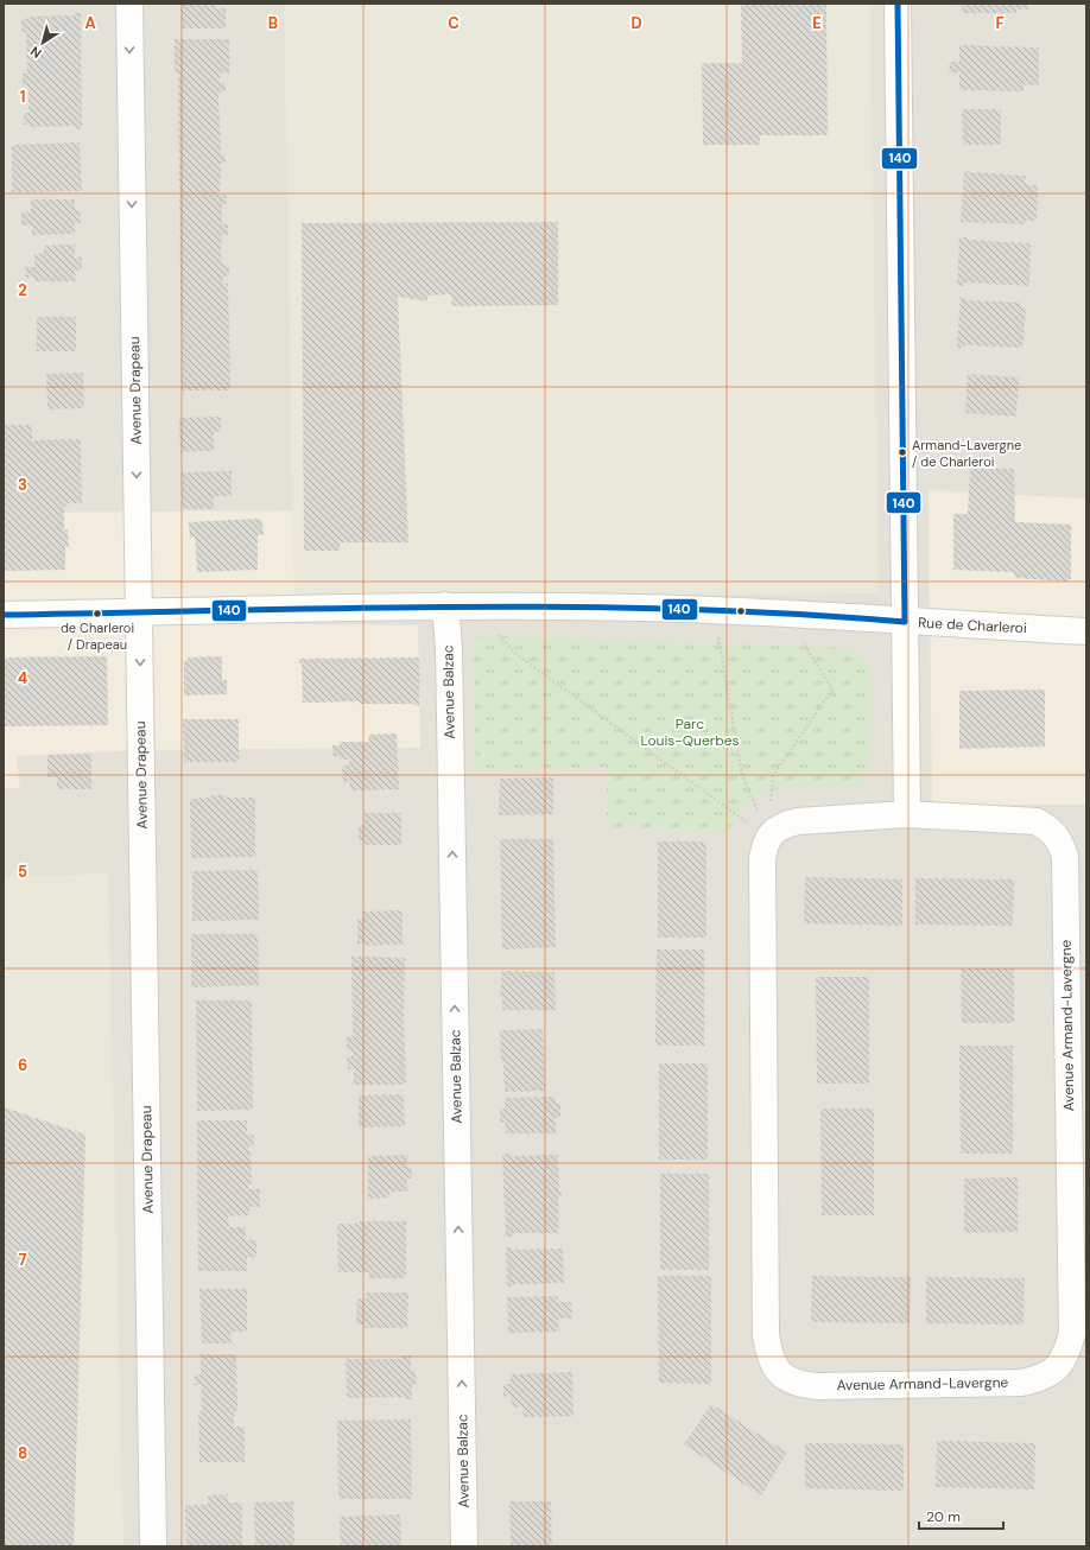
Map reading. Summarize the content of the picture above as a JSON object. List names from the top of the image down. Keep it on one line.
{"streets":{"street":["Avenue Drapeau","Rue de Charleroi","Avenue Balzac","Avenue Armand-Lavergne"]},"crossings":[["Avenue Drapeau","Rue de Charleroi"],["Rue de Charleroi","Avenue Balzac"]],"one_way":["Avenue Drapeau","Avenue Balzac"],"parks":["Parc Louis-Querbes"],"places":["Armand-Lavergne / de Charleroi","de Charleroi / Drapeau"],"lines":["transit line 140"],"scale_bar":"20 m","north":"bottom left","grid":{"columns":["A","B","C","D","E","F"],"rows":["1","2","3","4","5","6","7","8"]}}
